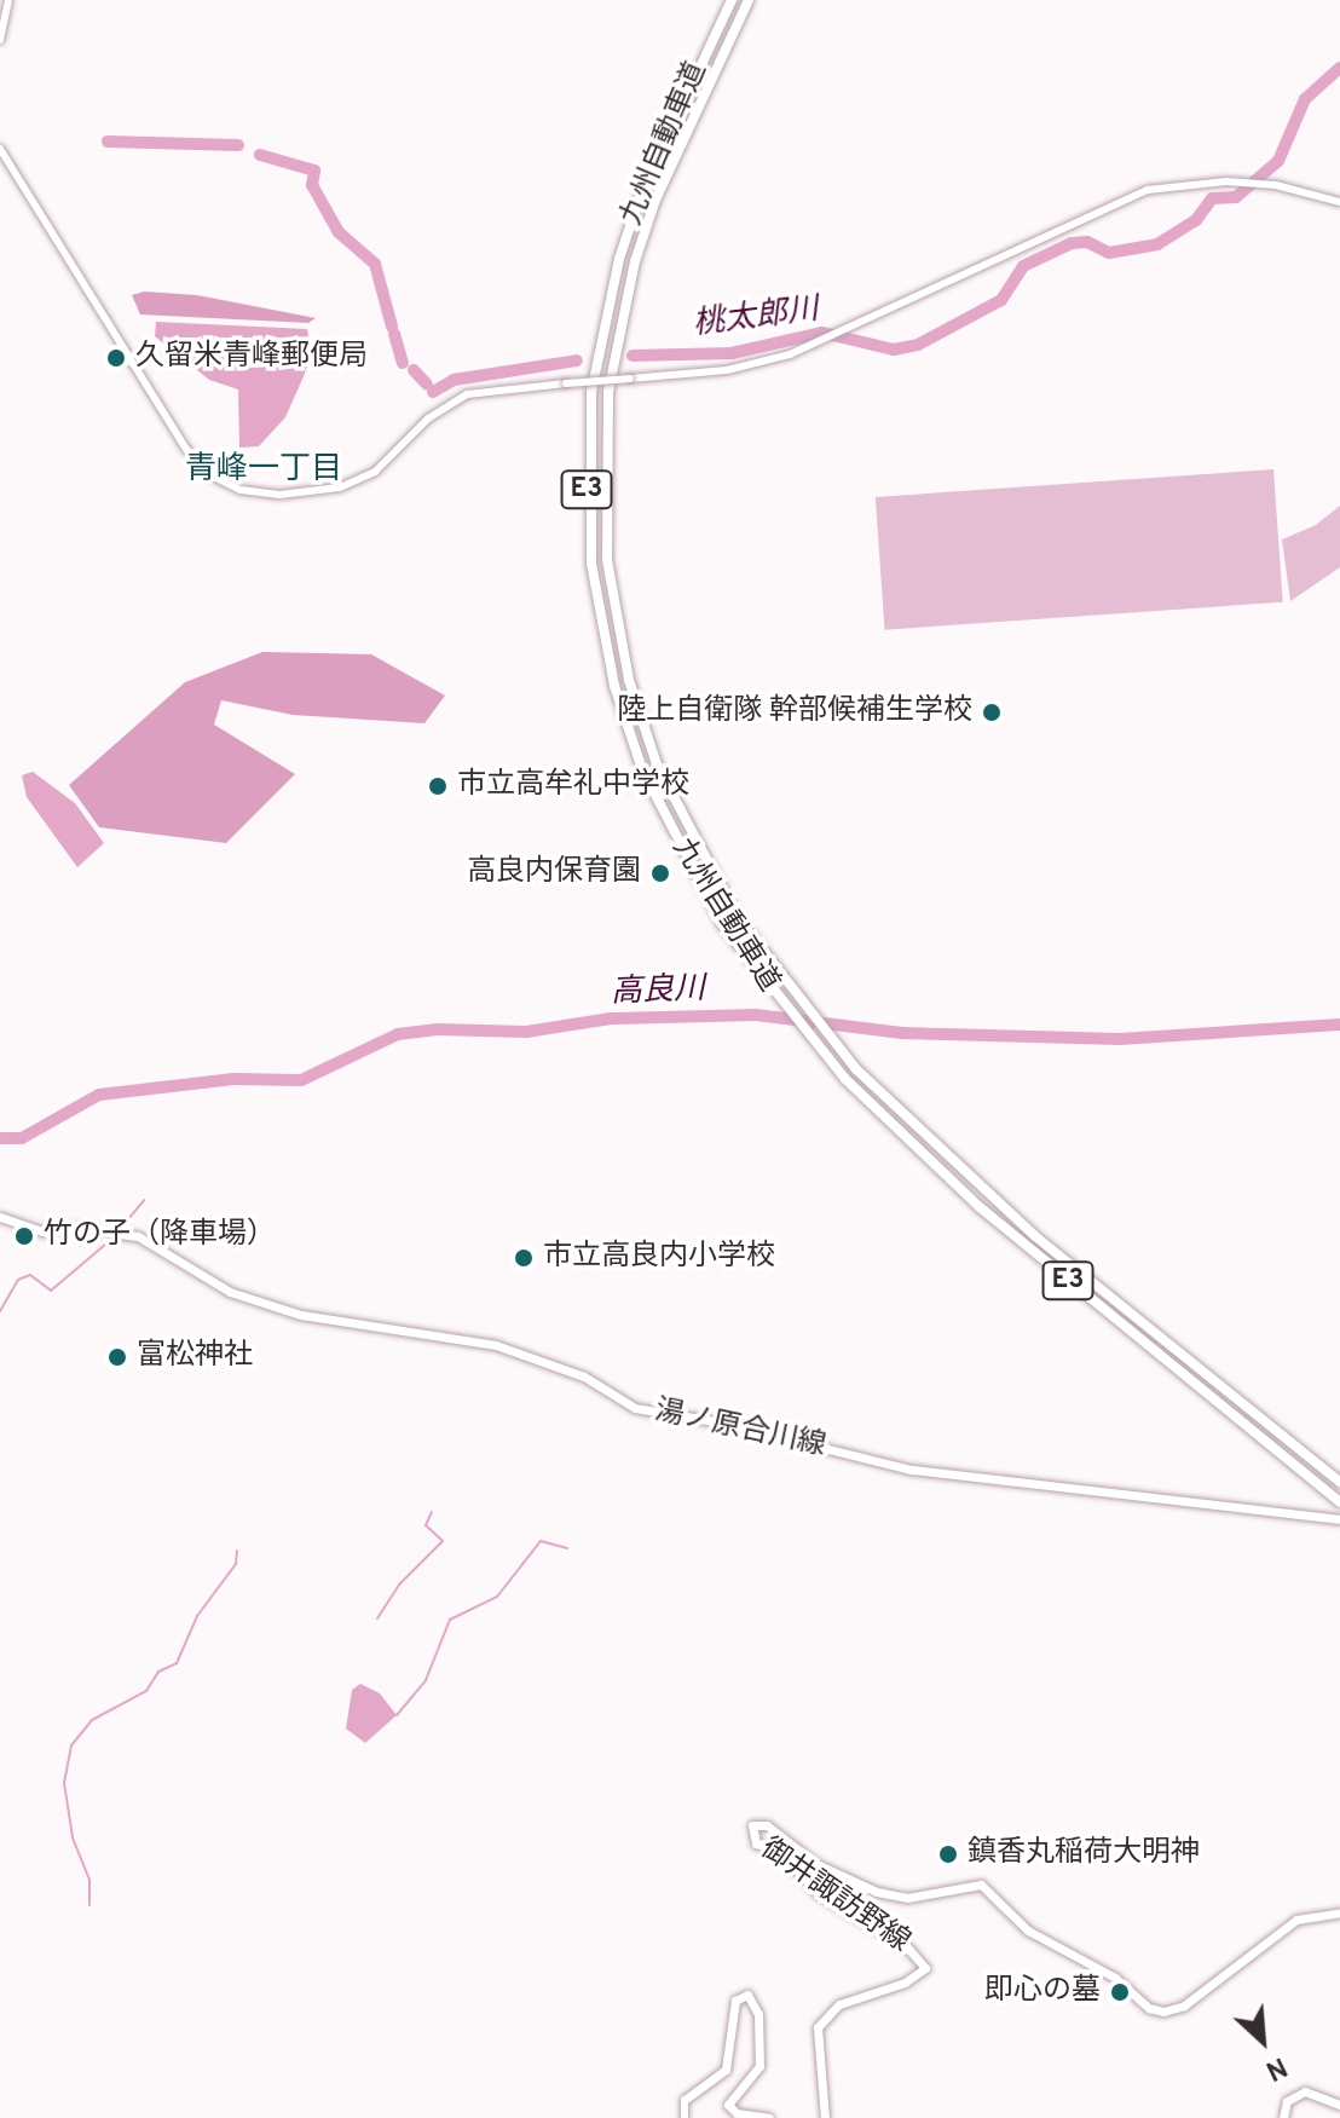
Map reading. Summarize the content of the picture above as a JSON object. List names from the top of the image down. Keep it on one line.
{"streets":{"highway":["九州自動車道","E3"],"main road":["湯ノ原合川線","御井諏訪野線"]},"districts":["青峰一丁目"],"water":["桃太郎川","高良川"],"places":["久留米青峰郵便局","陸上自衛隊 幹部候補生学校","市立高牟礼中学校","高良内保育園","竹の子（降車場）","市立高良内小学校","富松神社","鎮香丸稲荷大明神","即心の墓"],"north":"bottom right"}
